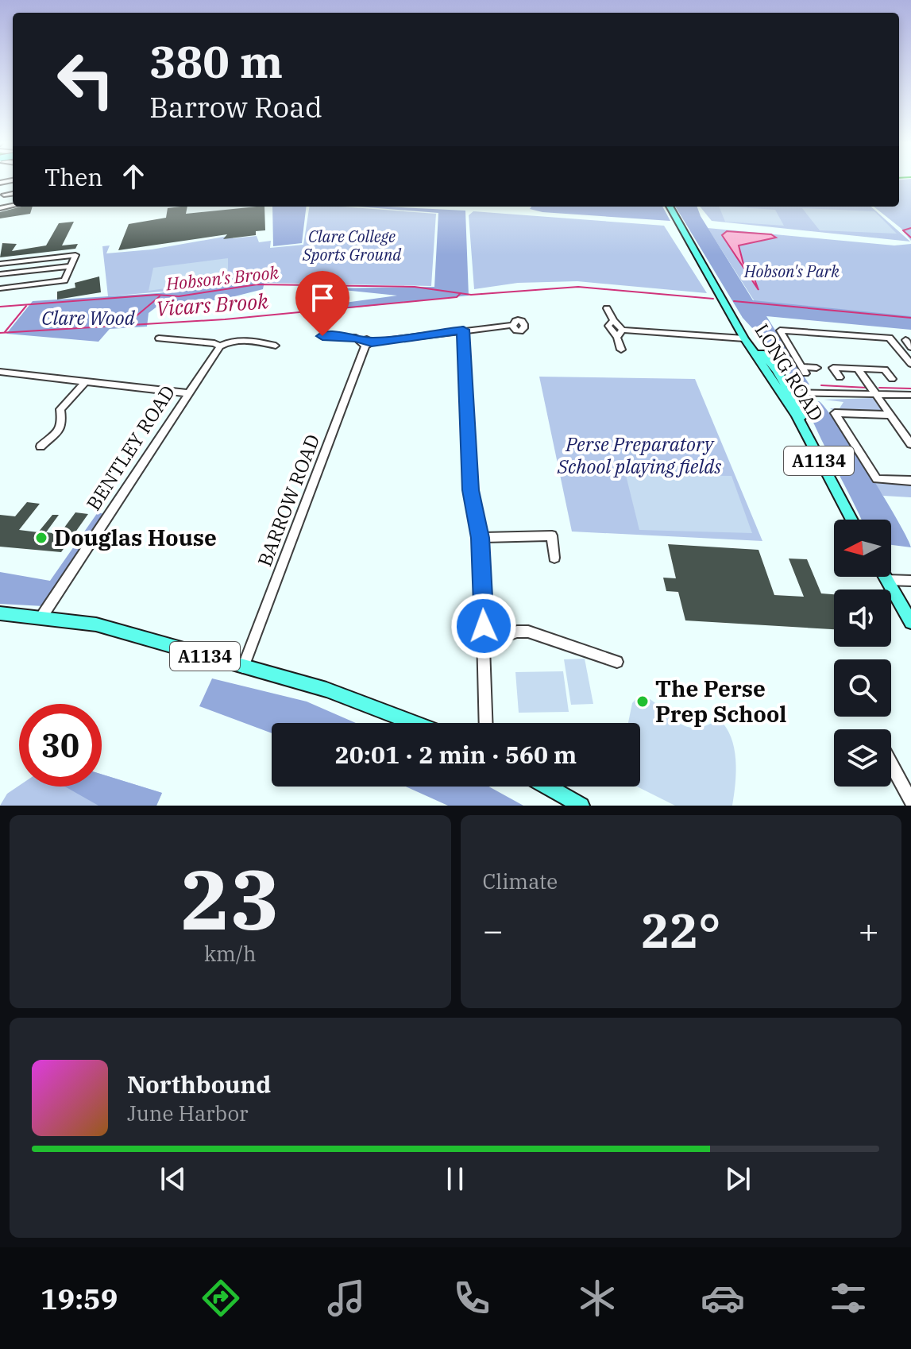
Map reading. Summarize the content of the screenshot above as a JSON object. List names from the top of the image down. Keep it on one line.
{"streets":{"main road":["LONG ROAD","A1134"],"street":["BENTLEY ROAD","BARROW ROAD"]},"crossings":[["BENTLEY ROAD","A1134"],["A1134","BARROW ROAD"]],"water":["Hobson's Brook","Vicars Brook"],"parks":["Clare College Sports Ground","Hobson's Park","Clare Wood","Perse Preparatory School playing fields"],"places":["Douglas House","The Perse Prep School"],"north":"left","page":{"turn":["380 m","Barrow Road"],"then":"Then","limit":"30","trip":"20:01 · 2 min · 560 m","tile":[["23","km/h"],"Climate"],"heat":["−","22°","+"],"song":["Northbound","June Harbor"],"tabs":"19:59"}}
